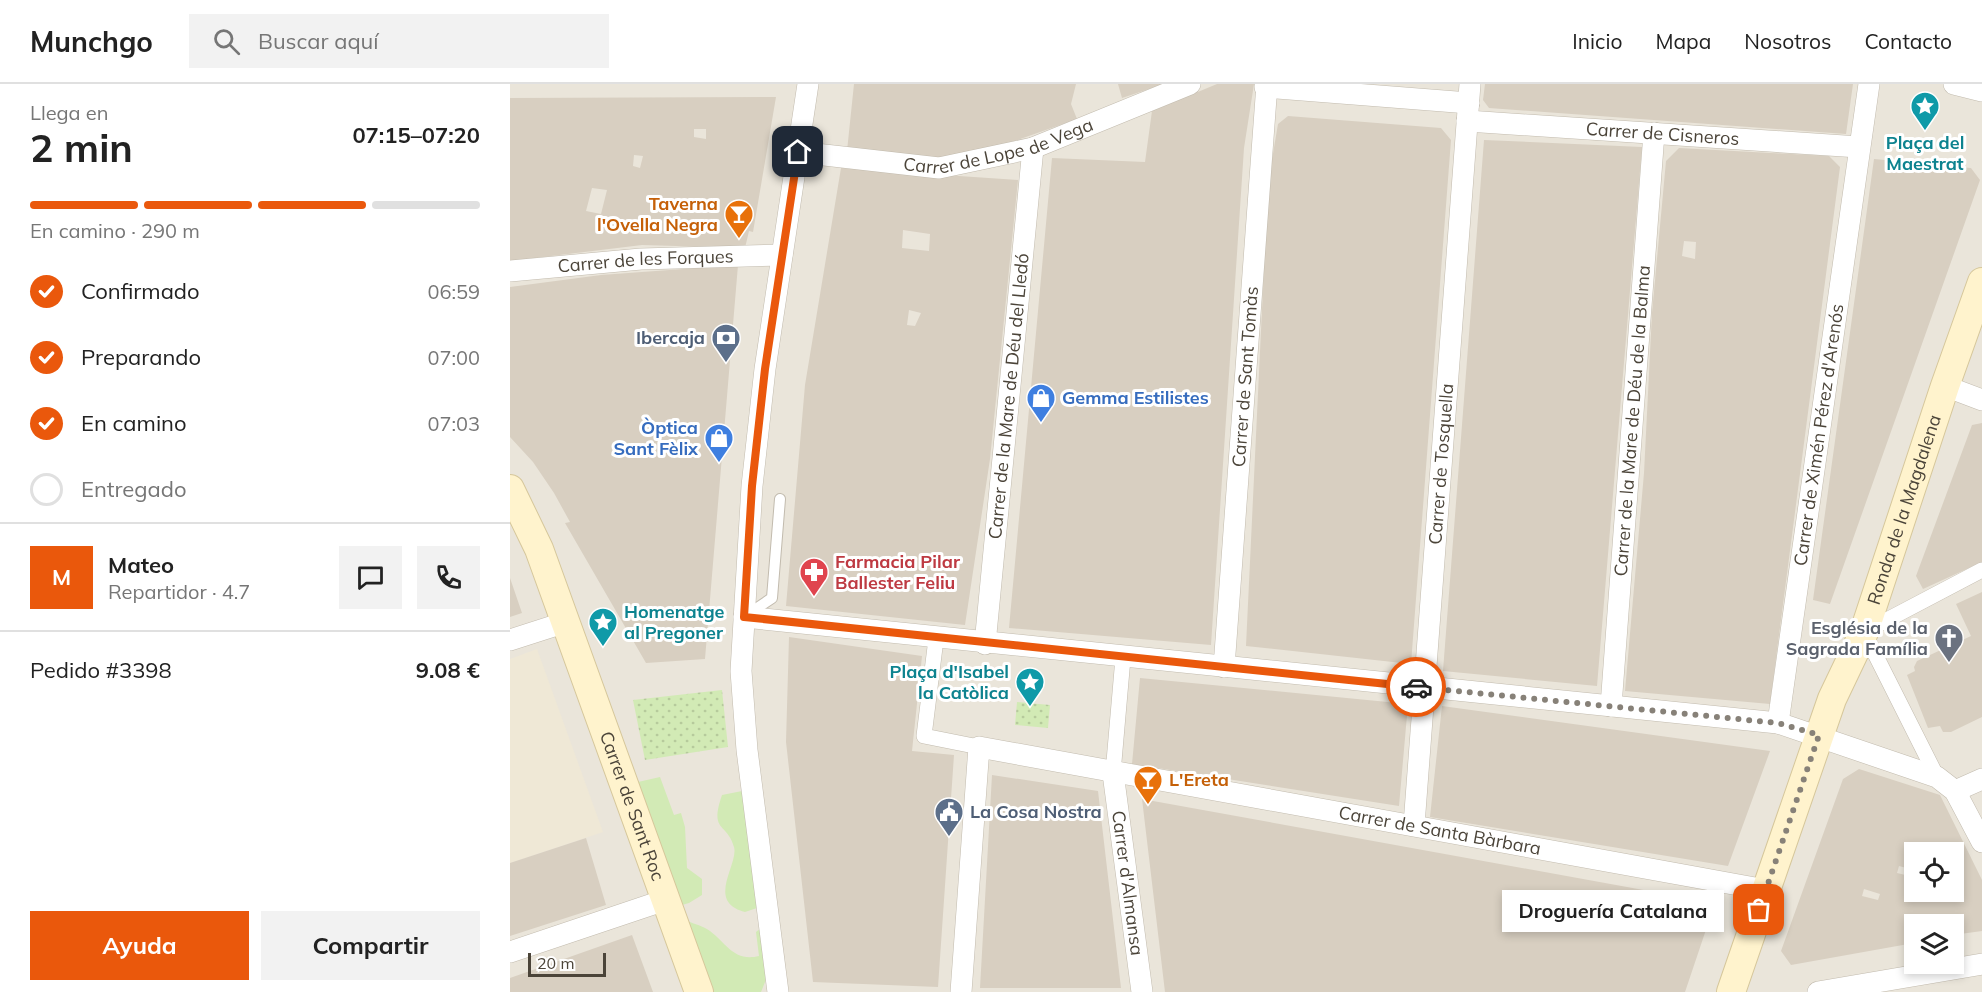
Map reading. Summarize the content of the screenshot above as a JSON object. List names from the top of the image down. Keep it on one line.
{"streets":{"main road":["Ronda de la Magdalena","Carrer de Sant Roc"],"street":["Carrer de Cisneros","Carrer de Lope de Vega","Carrer de les Forques","Carrer de Sant Tomàs","Carrer de la Mare de Déu del Lledó","Carrer de la Mare de Déu de la Balma","Carrer de Ximén Pérez d'Arenós","Carrer de Tosquella","Carrer de Santa Bàrbara","Carrer d'Almansa"]},"crossings":[["Carrer de Cisneros","Carrer de Sant Tomàs"],["Carrer de Cisneros","Carrer de la Mare de Déu de la Balma"],["Carrer de Cisneros","Carrer de Ximén Pérez d'Arenós"],["Carrer de Cisneros","Carrer de Tosquella"],["Carrer de Lope de Vega","Carrer de la Mare de Déu del Lledó"],["Carrer de Tosquella","Carrer de Santa Bàrbara"],["Ronda de la Magdalena","Carrer de Santa Bàrbara"],["Carrer de Santa Bàrbara","Carrer d'Almansa"]],"places":{"place":["Plaça del Maestrat","Homenatge al Pregoner","Plaça d'Isabel la Catòlica"],"bar":["Taverna l'Ovella Negra","L'Ereta"],"bank":["Ibercaja"],"shop":["Gemma Estilistes","Òptica Sant Fèlix"],"pharmacy":["Farmacia Pilar Ballester Feliu"],"church":["Església de la Sagrada Família"],"public building":["La Cosa Nostra"],"other":["Droguería Catalana"]},"scale_bar":"20 m","page":{"header":"Munchgo","search":"Buscar aquí","nav":["Inicio","Mapa","Nosotros","Contacto"],"heading":["2 min","Llega en","07:15–07:20"],"panel":["Mateo","Repartidor · 4.7","Pedido #3398","9.08 €"],"bar":"En camino · 290 m","list":[["Confirmado","06:59"],["Preparando","07:00"],["En camino","07:03"],"Entregado"],"round":"M","bubble":"Droguería Catalana","buttons":["Ayuda","Compartir"],"scale":"20 m"}}
